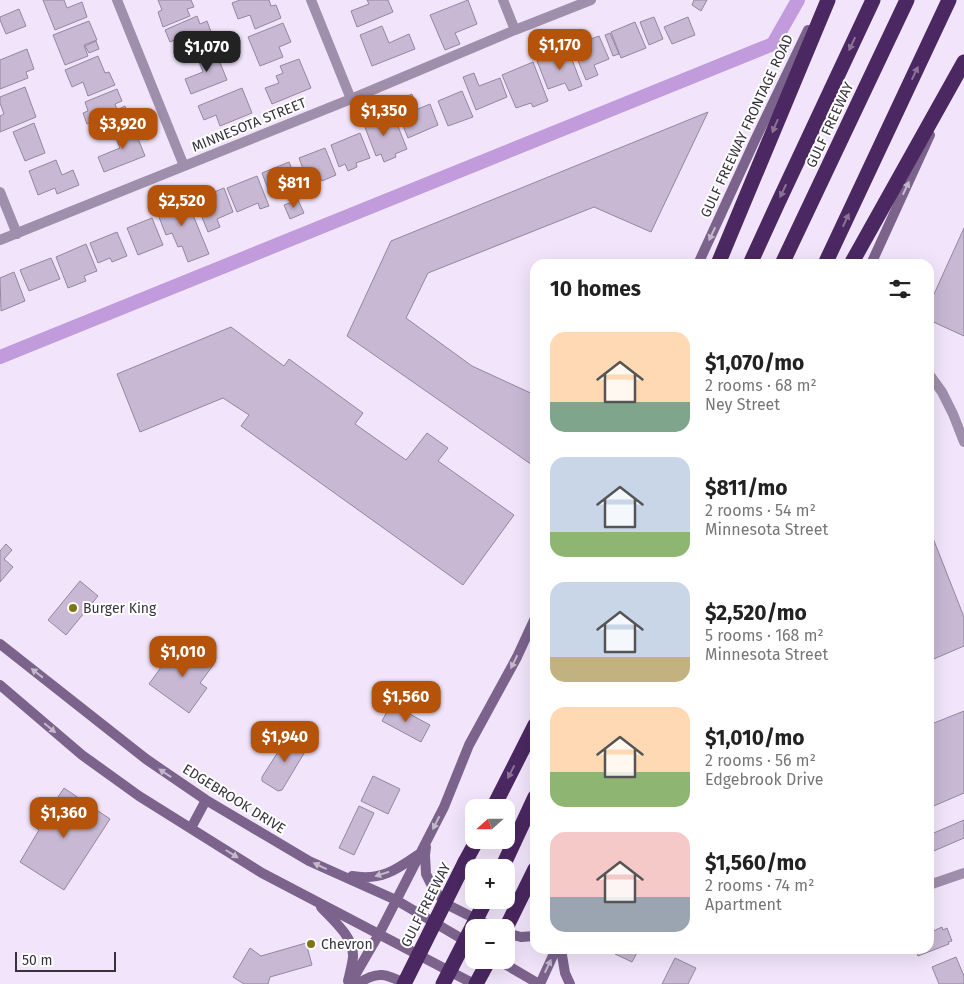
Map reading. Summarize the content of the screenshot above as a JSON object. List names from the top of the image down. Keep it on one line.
{"streets":{"highway":["GULF FREEWAY"],"main road":["GULF FREEWAY FRONTAGE ROAD","EDGEBROOK DRIVE"],"street":["MINNESOTA STREET"]},"one_way":["GULF FREEWAY FRONTAGE ROAD"],"places":["Burger King","Chevron"],"scale_bar":"50 m","north":"left","page":{"price":["$1,170","$1,070","$1,350","$3,920","$811","$2,520","$1,010","$1,560","$1,940","$1,360"],"heading":"10 homes","list":[{"name":"$1,070/mo","note":"2 rooms · 68 m² · Ney Street"},{"name":"$811/mo","note":"2 rooms · 54 m² · Minnesota Street"},{"name":"$2,520/mo","note":"5 rooms · 168 m² · Minnesota Street"},{"name":"$1,010/mo","note":"2 rooms · 56 m² · Edgebrook Drive"},{"name":"$1,560/mo","note":"2 rooms · 74 m² · Apartment"}],"map_buttons":["+","−"],"scale":"50 m"}}
